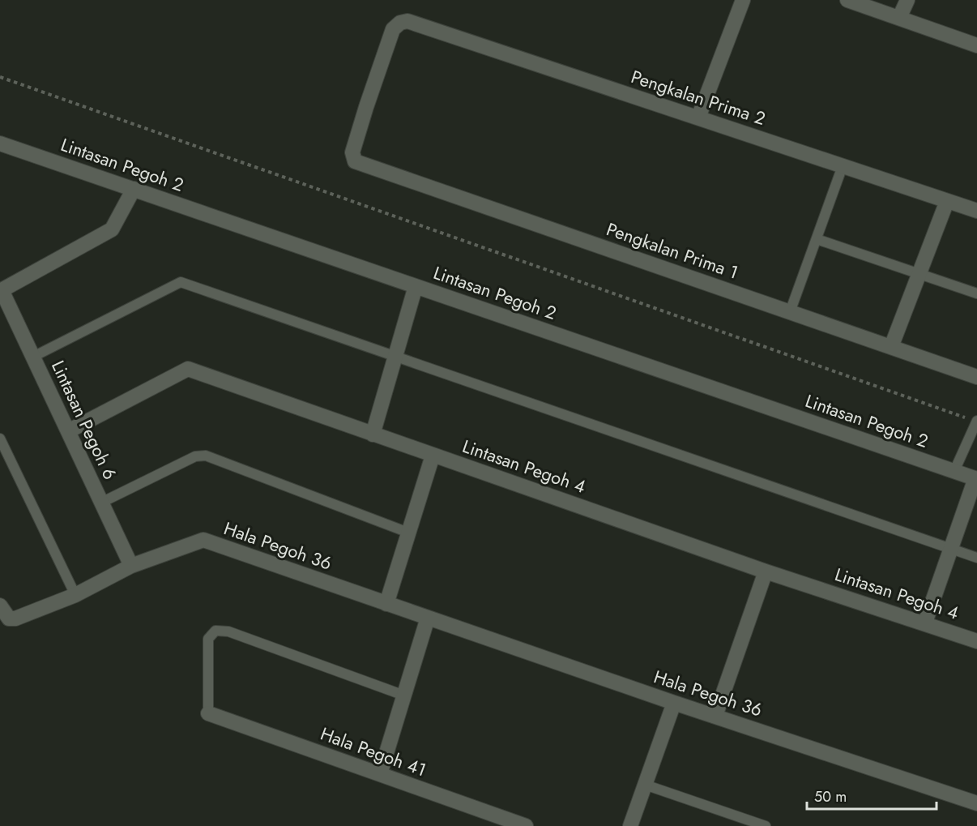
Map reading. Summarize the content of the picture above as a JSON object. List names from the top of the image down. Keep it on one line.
{"streets":{"street":["Pengkalan Prima 2","Lintasan Pegoh 2","Pengkalan Prima 1","Lintasan Pegoh 6","Lintasan Pegoh 4","Hala Pegoh 36","Hala Pegoh 41"]},"crossings":[["Pengkalan Prima 2","Pengkalan Prima 1"],["Lintasan Pegoh 6","Lintasan Pegoh 4"],["Lintasan Pegoh 6","Hala Pegoh 36"]],"scale_bar":"50 m"}
